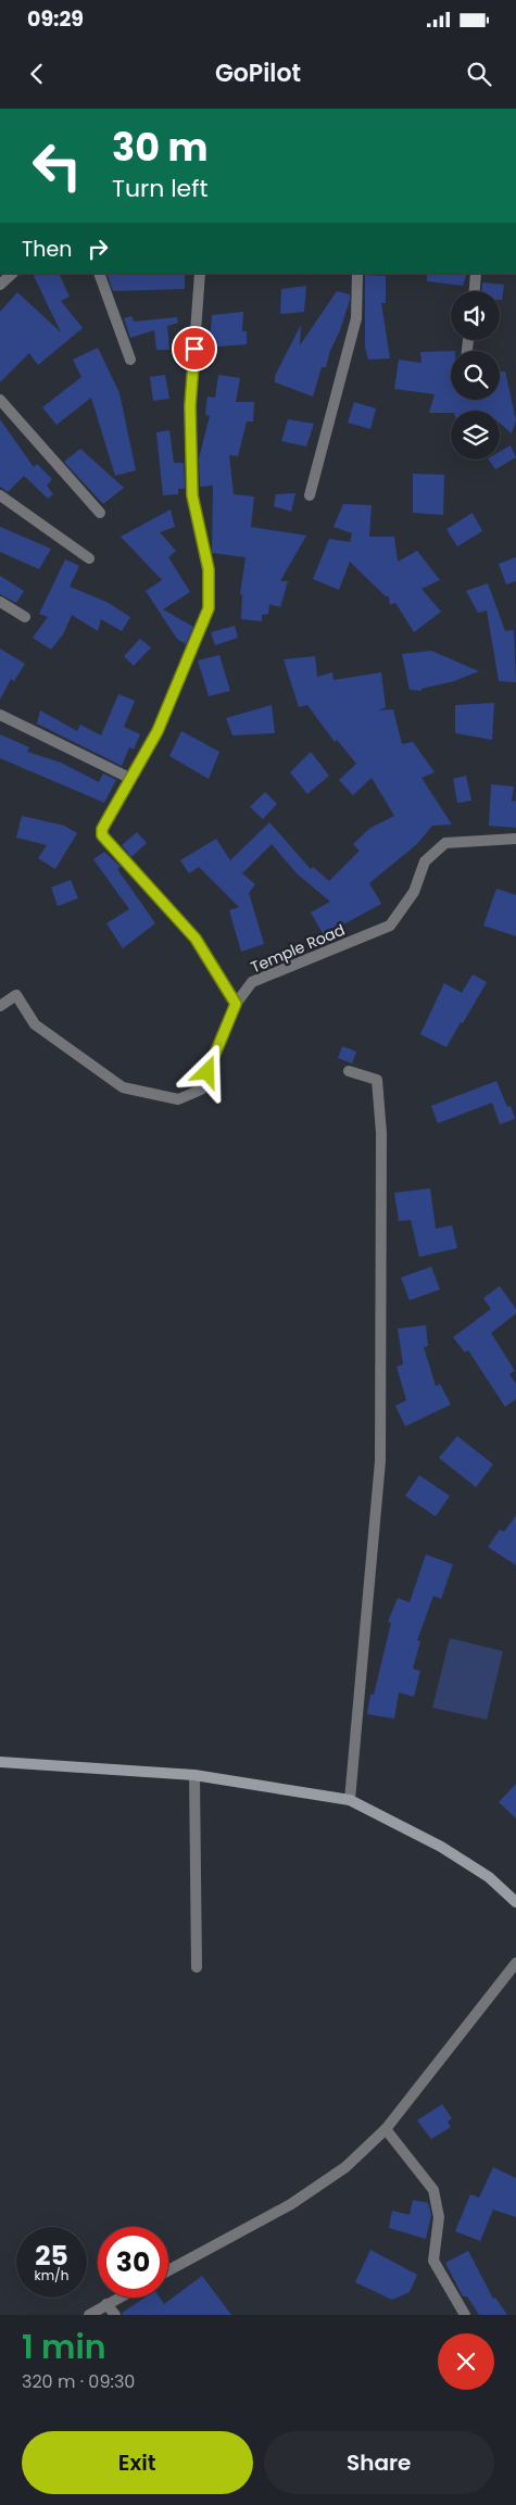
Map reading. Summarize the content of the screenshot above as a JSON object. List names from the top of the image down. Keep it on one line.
{"streets":{"street":["Temple Road"]},"page":{"status":"09:29","header":"GoPilot","turn":["30 m","Turn left"],"then":"Then","speed":"25 km/h","limit":"30","heading":["1 min","320 m · 09:30"],"buttons":["Exit","Share"]}}
